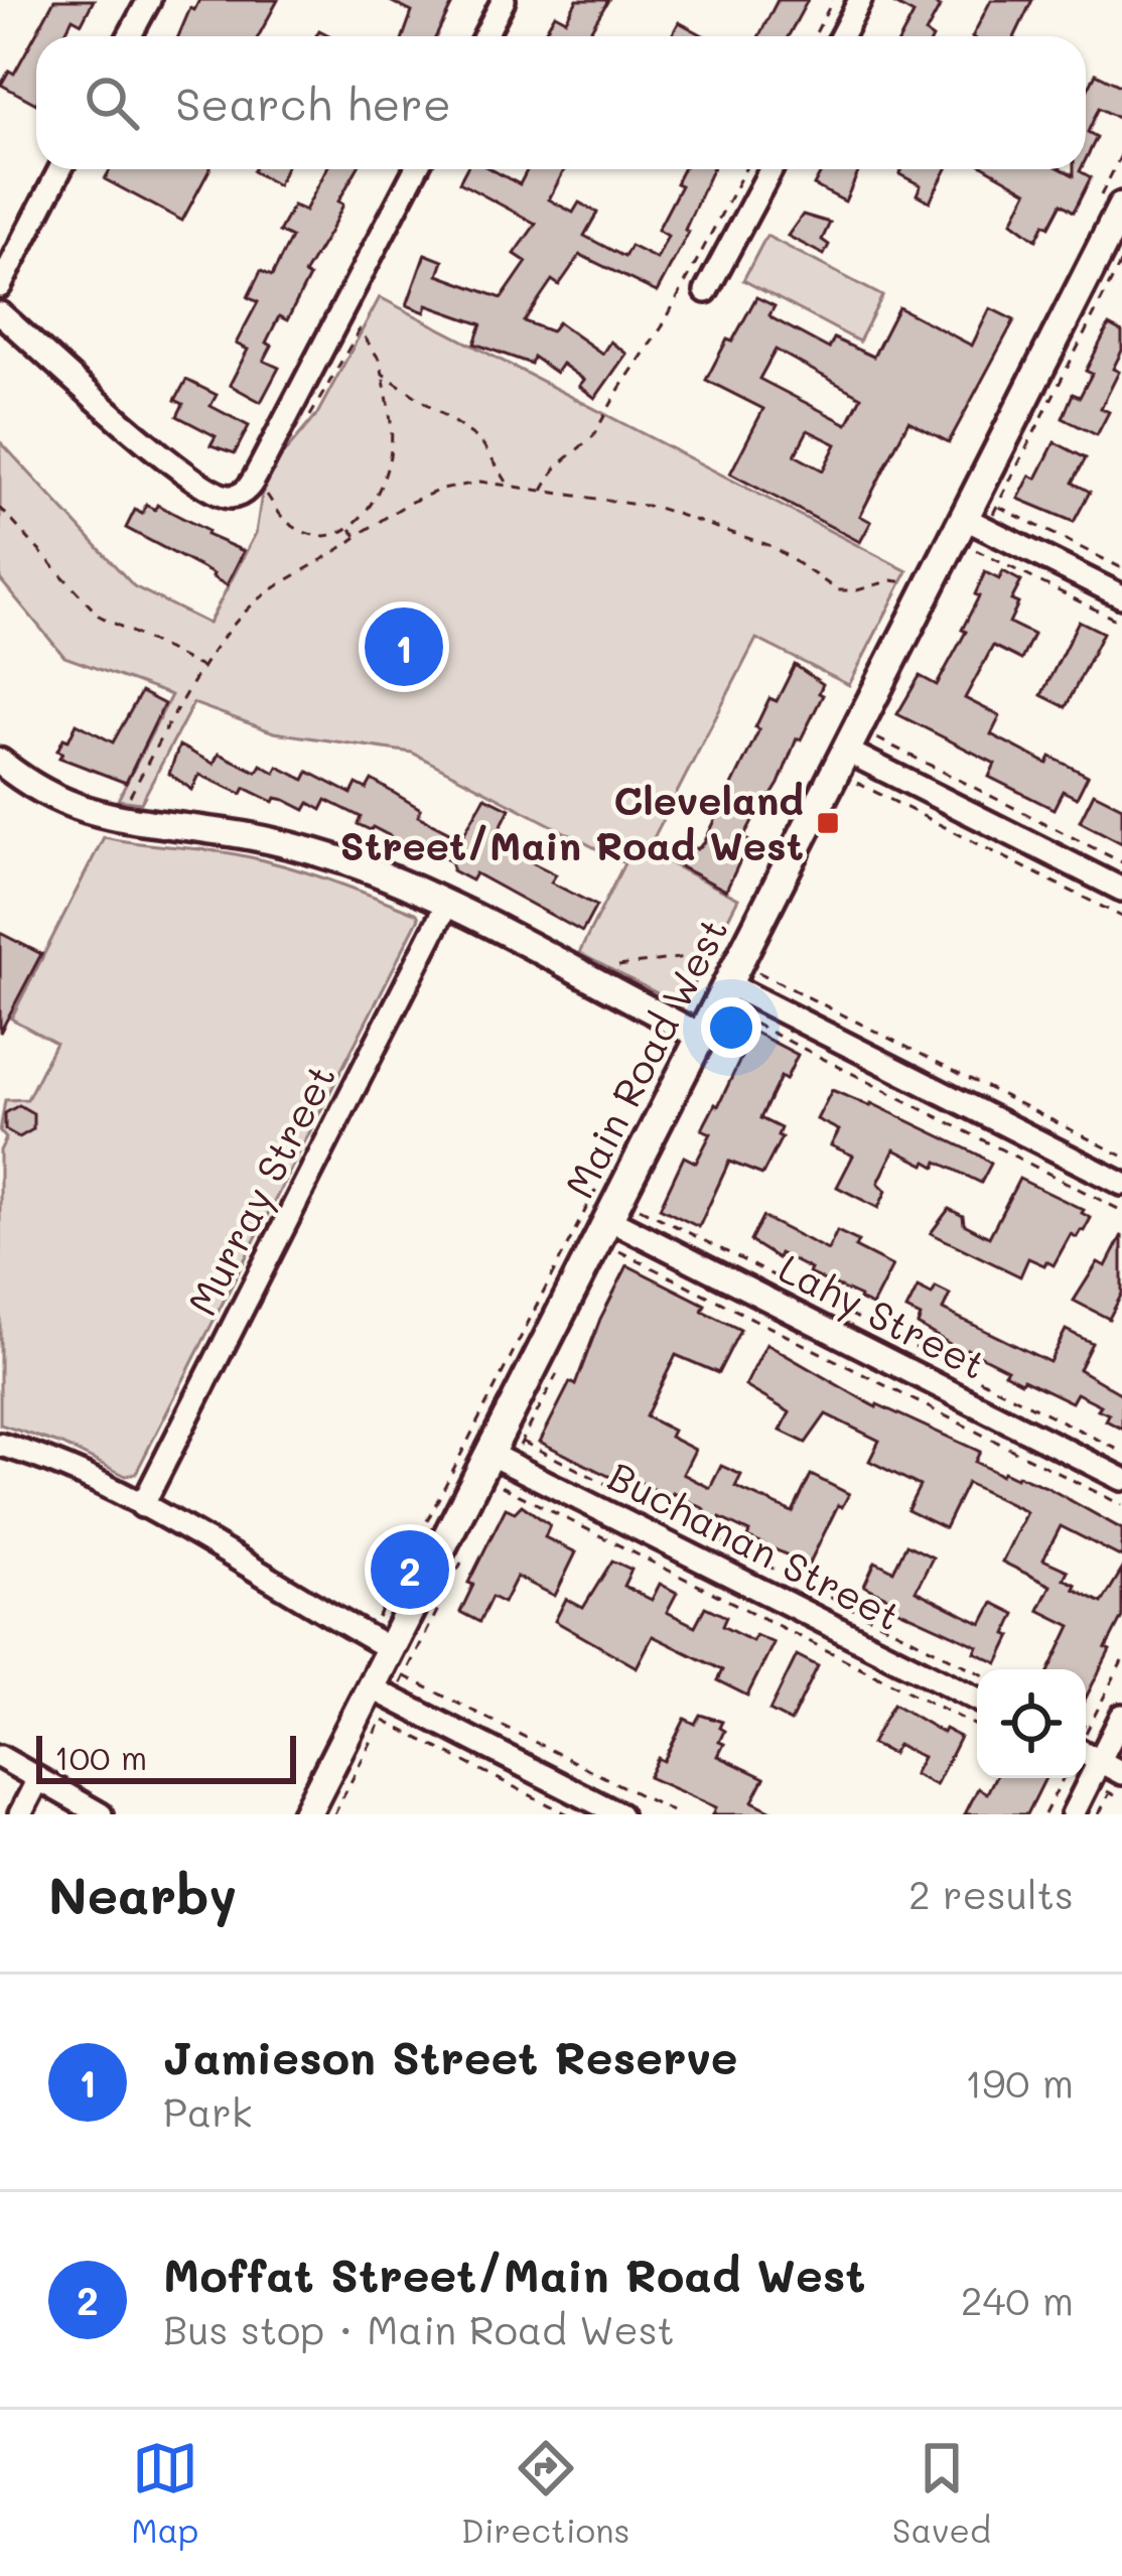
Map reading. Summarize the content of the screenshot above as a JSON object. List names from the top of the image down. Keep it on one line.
{"streets":{"main road":["Main Road West"],"street":["Murray Street","Lahy Street","Buchanan Street"]},"crossings":[["Main Road West","Lahy Street"],["Main Road West","Buchanan Street"]],"places":{"transit":["Cleveland Street/Main Road West"]},"scale_bar":"100 m","page":{"search":"Search here","pins":["1","2"],"scale":"100 m","heading":["Nearby","2 results"],"list":[{"mark":"1","name":"Jamieson Street Reserve","note":"Park","value":"190 m"},{"mark":"2","name":"Moffat Street/Main Road West","note":"Bus stop · Main Road West","value":"240 m"}],"nav":["Map","Directions","Saved"]}}
